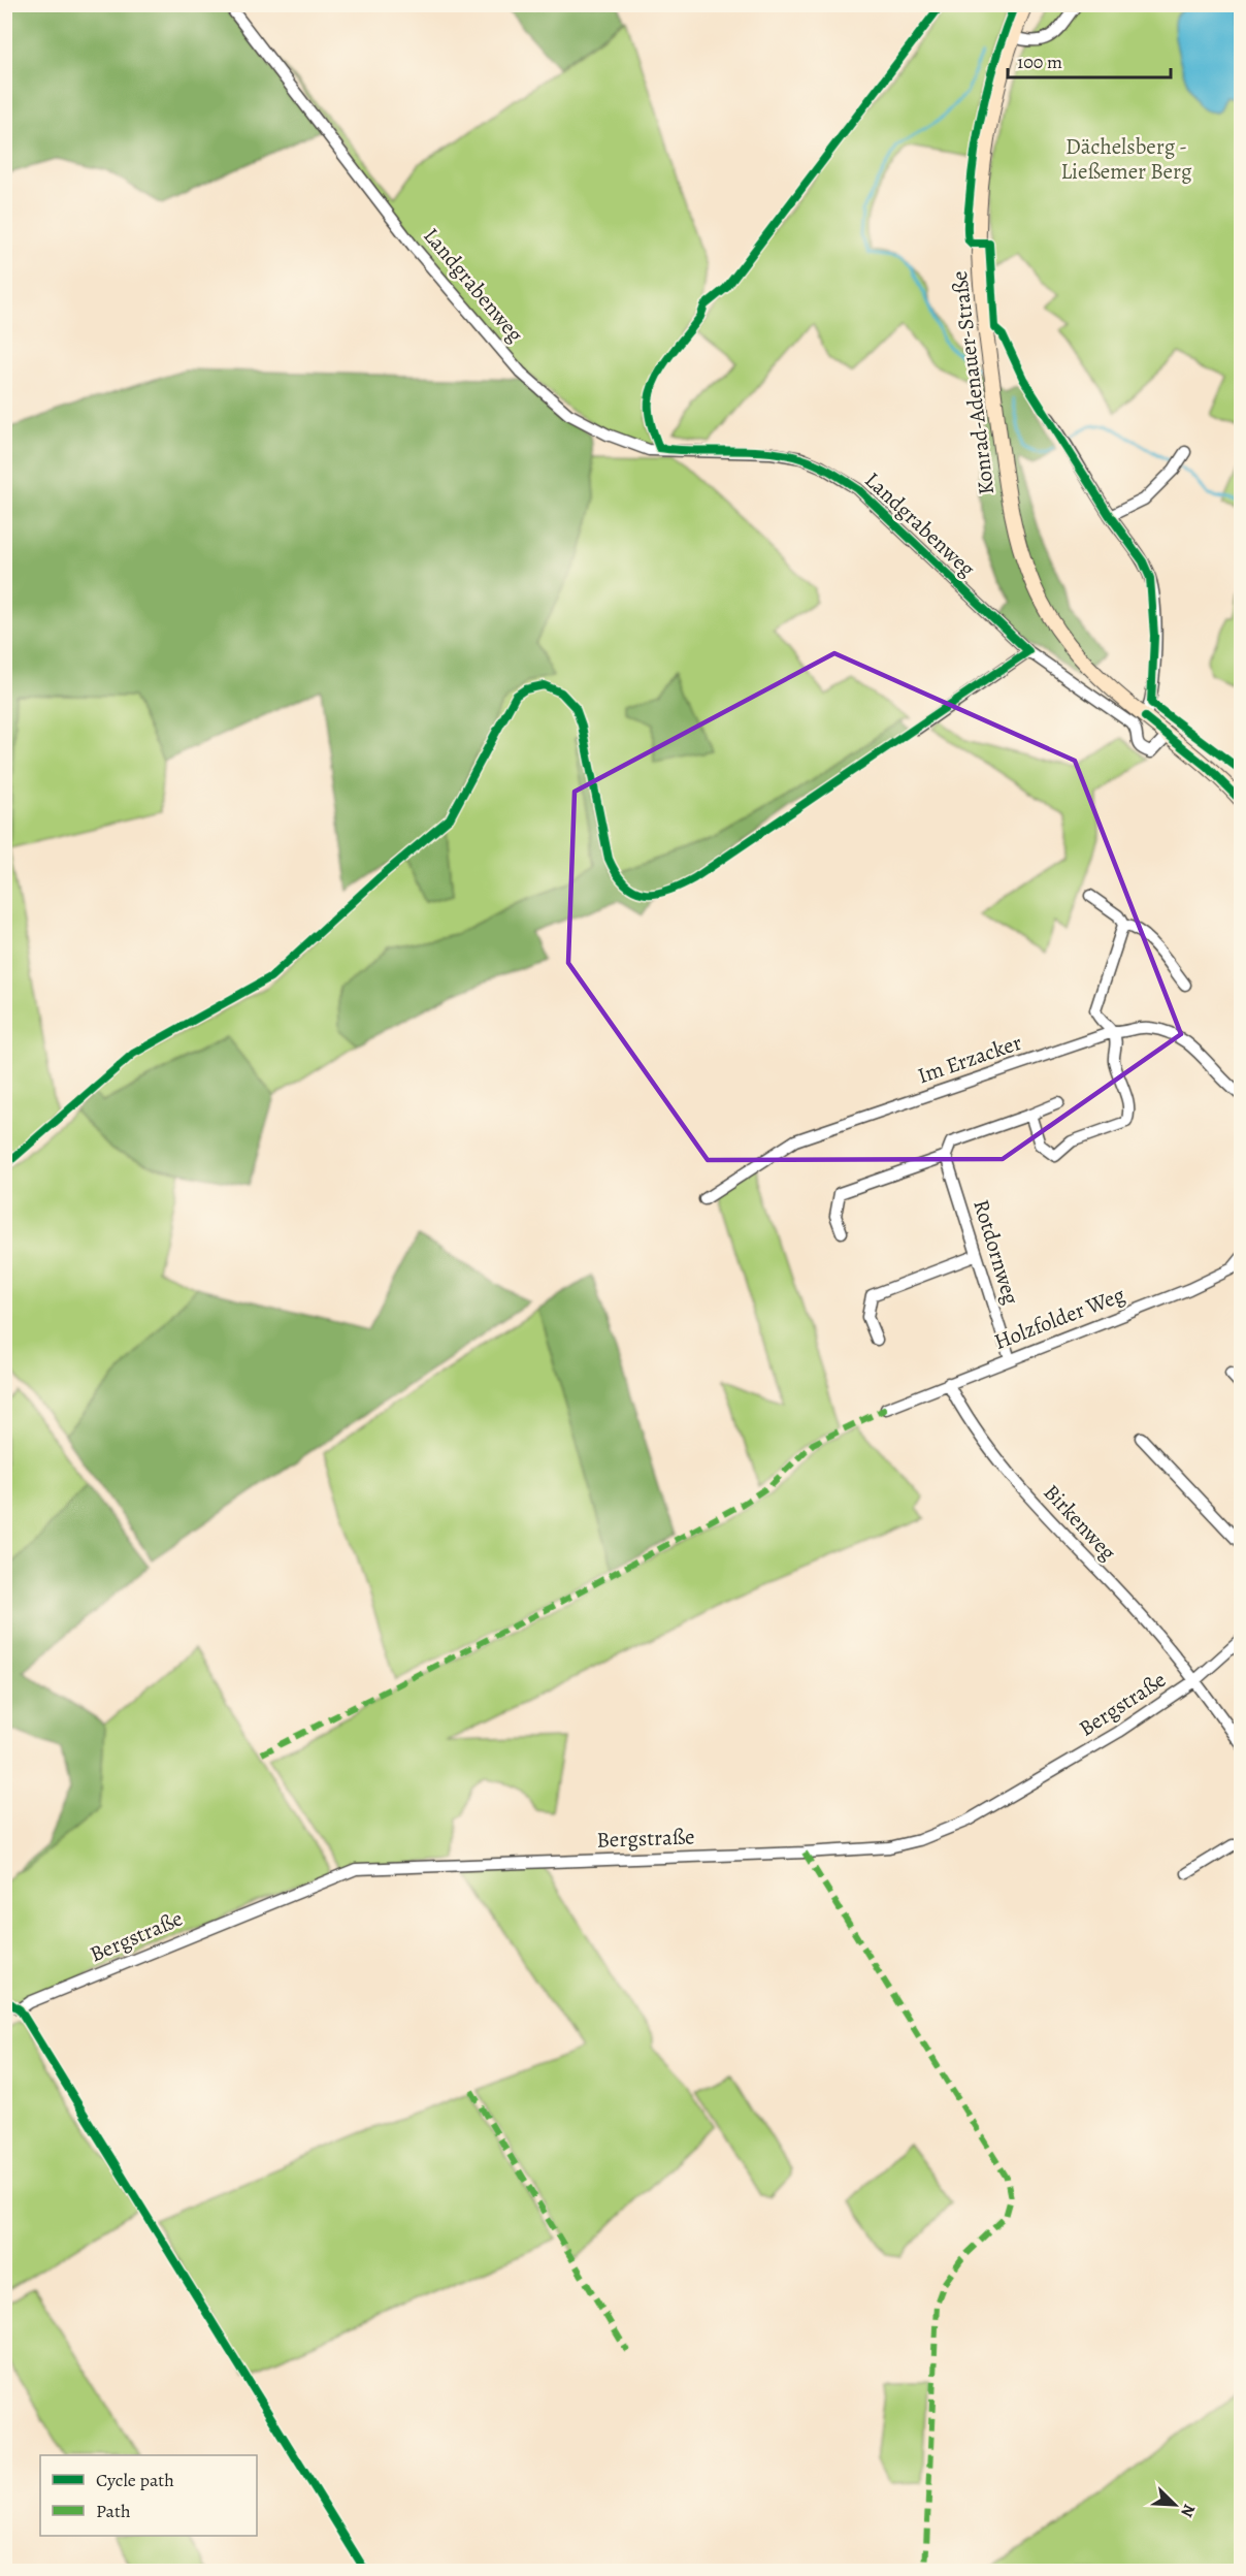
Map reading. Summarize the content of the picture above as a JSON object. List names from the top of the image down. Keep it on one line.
{"streets":{"main road":["Konrad-Adenauer-Straße"],"street":["Landgrabenweg","Im Erzacker","Rotdornweg","Holzfolder Weg","Birkenweg","Bergstraße"]},"crossings":[["Landgrabenweg","Konrad-Adenauer-Straße"],["Rotdornweg","Holzfolder Weg"],["Holzfolder Weg","Birkenweg"],["Birkenweg","Bergstraße"]],"parks":["Dächelsberg - Ließemer Berg"],"legend":["Cycle path","Path"],"scale_bar":"100 m","north":"bottom right"}
